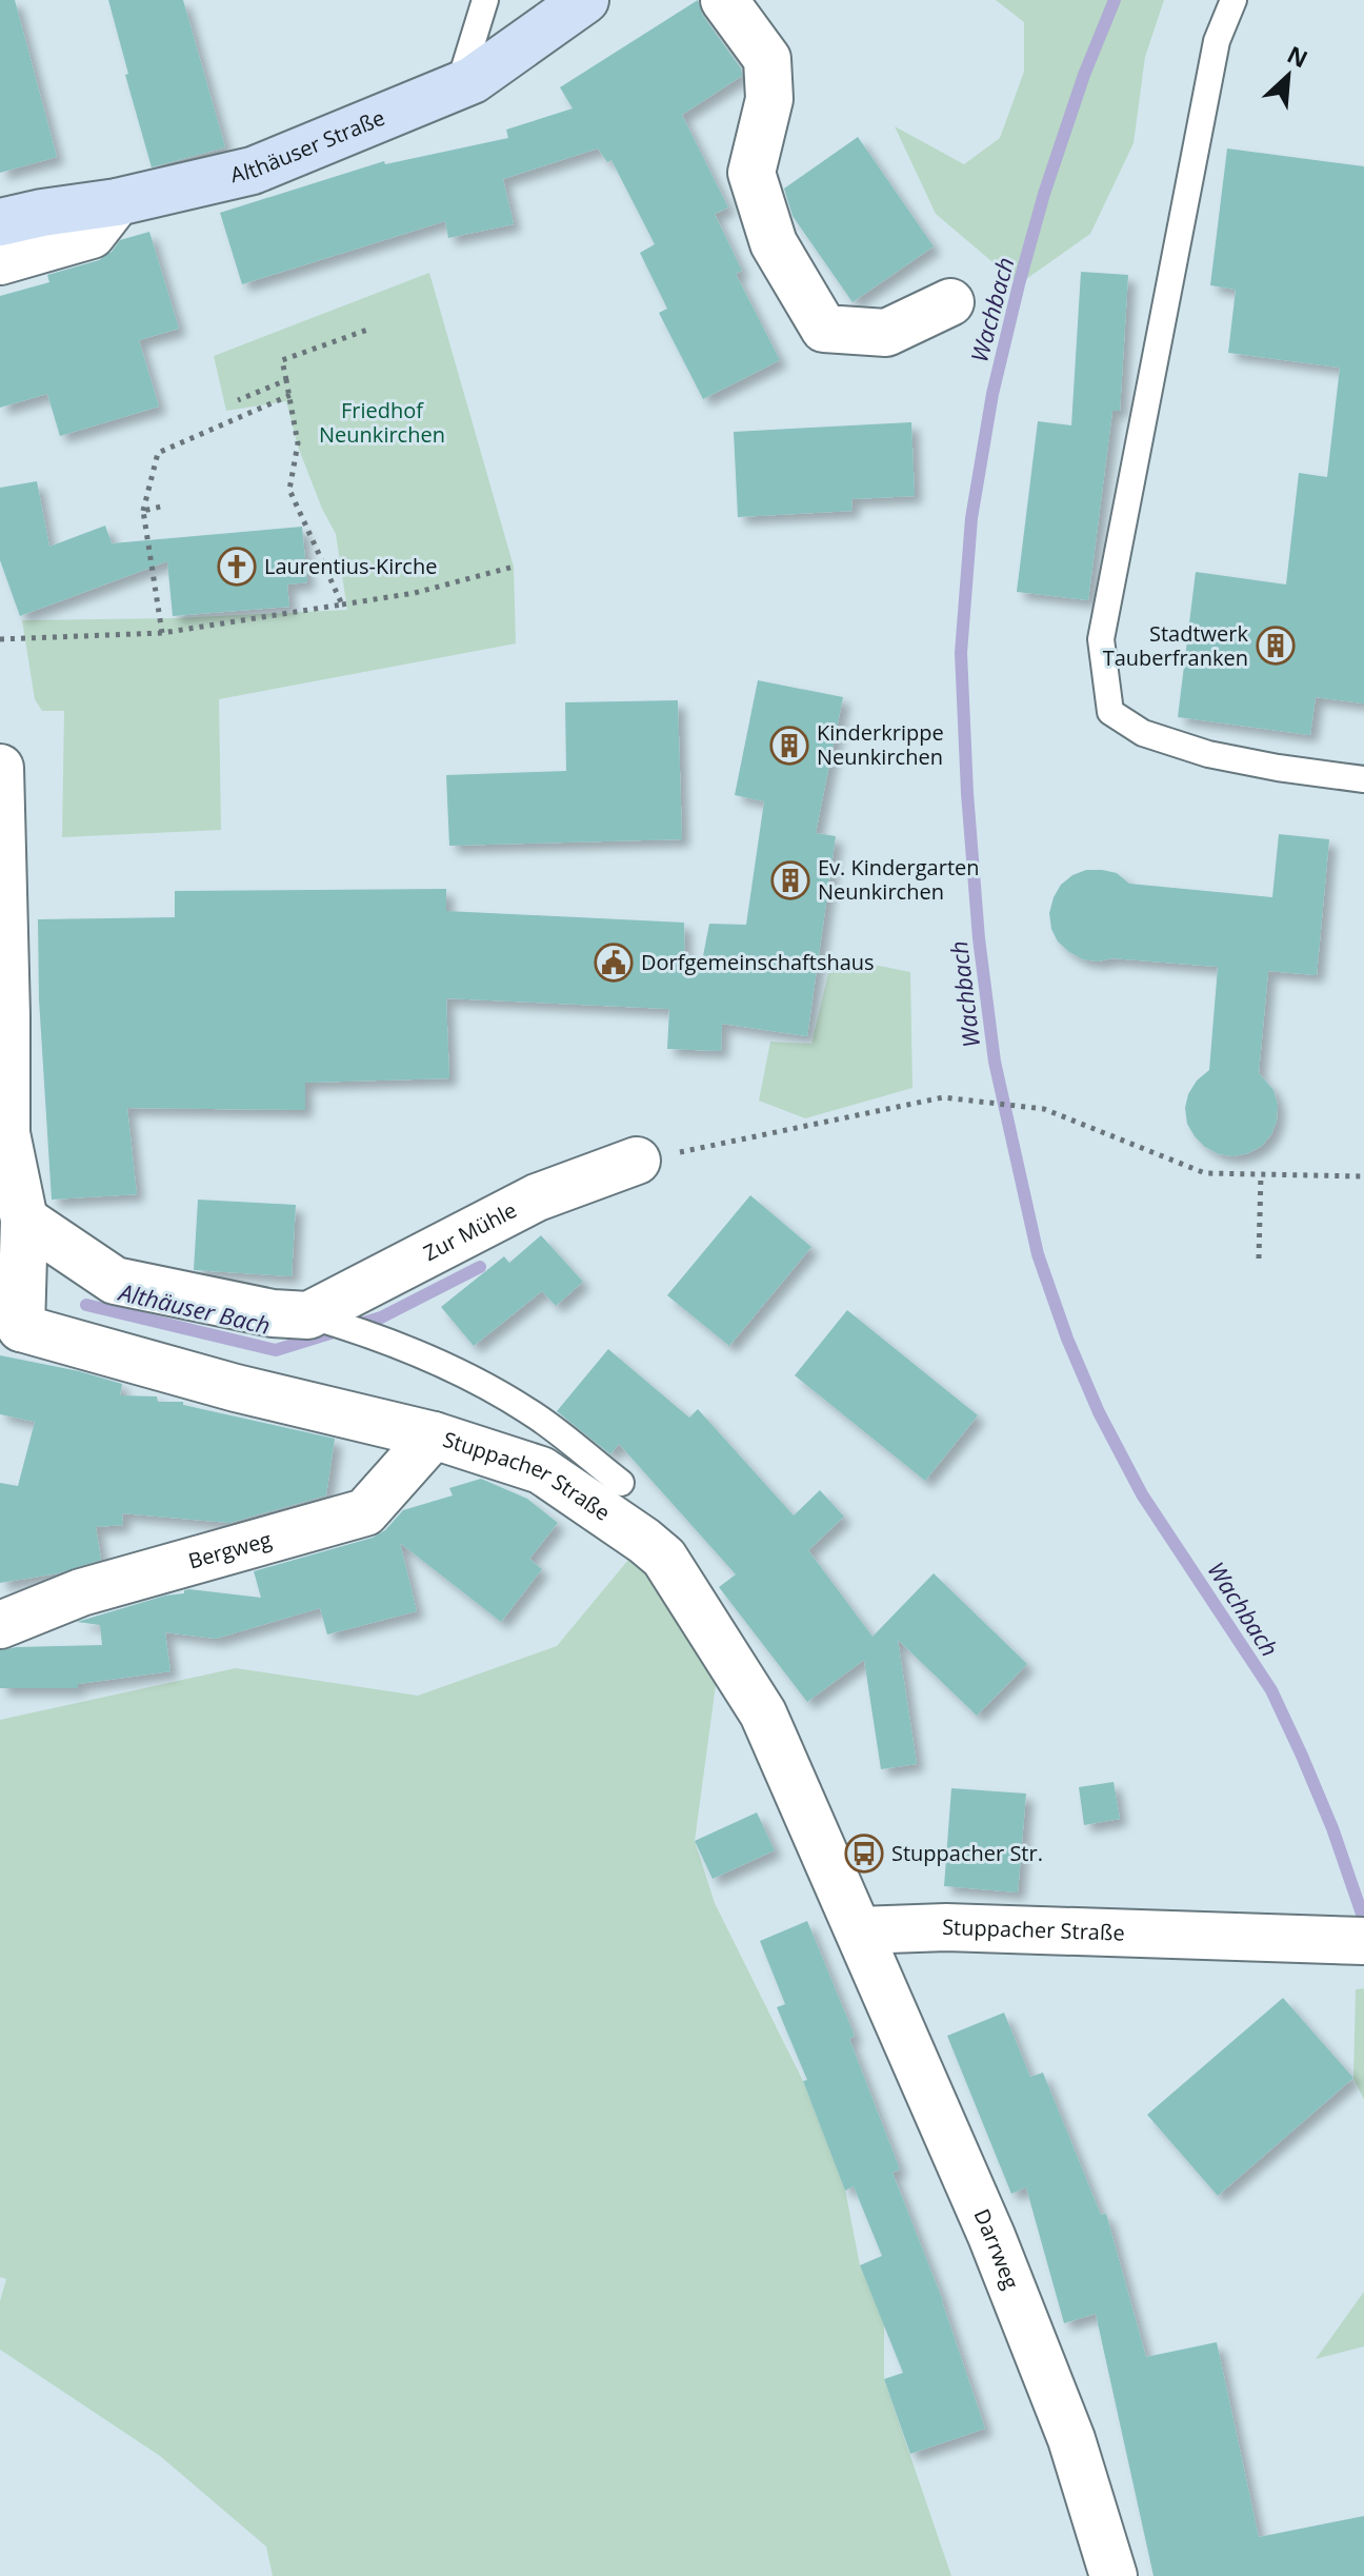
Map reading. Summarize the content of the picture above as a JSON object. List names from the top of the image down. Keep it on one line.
{"streets":{"street":["Althäuser Straße","Zur Mühle","Stuppacher Straße","Bergweg","Darrweg"]},"crossings":[["Stuppacher Straße","Bergweg"],["Stuppacher Straße","Darrweg"]],"water":["Wachbach","Althäuser Bach"],"parks":["Friedhof Neunkirchen"],"places":{"church":["Laurentius-Kirche"],"building":["Stadtwerk Tauberfranken","Kinderkrippe Neunkirchen","Ev. Kindergarten Neunkirchen"],"public building":["Dorfgemeinschaftshaus"],"bus stop":["Stuppacher Str."]},"north":"top right"}
